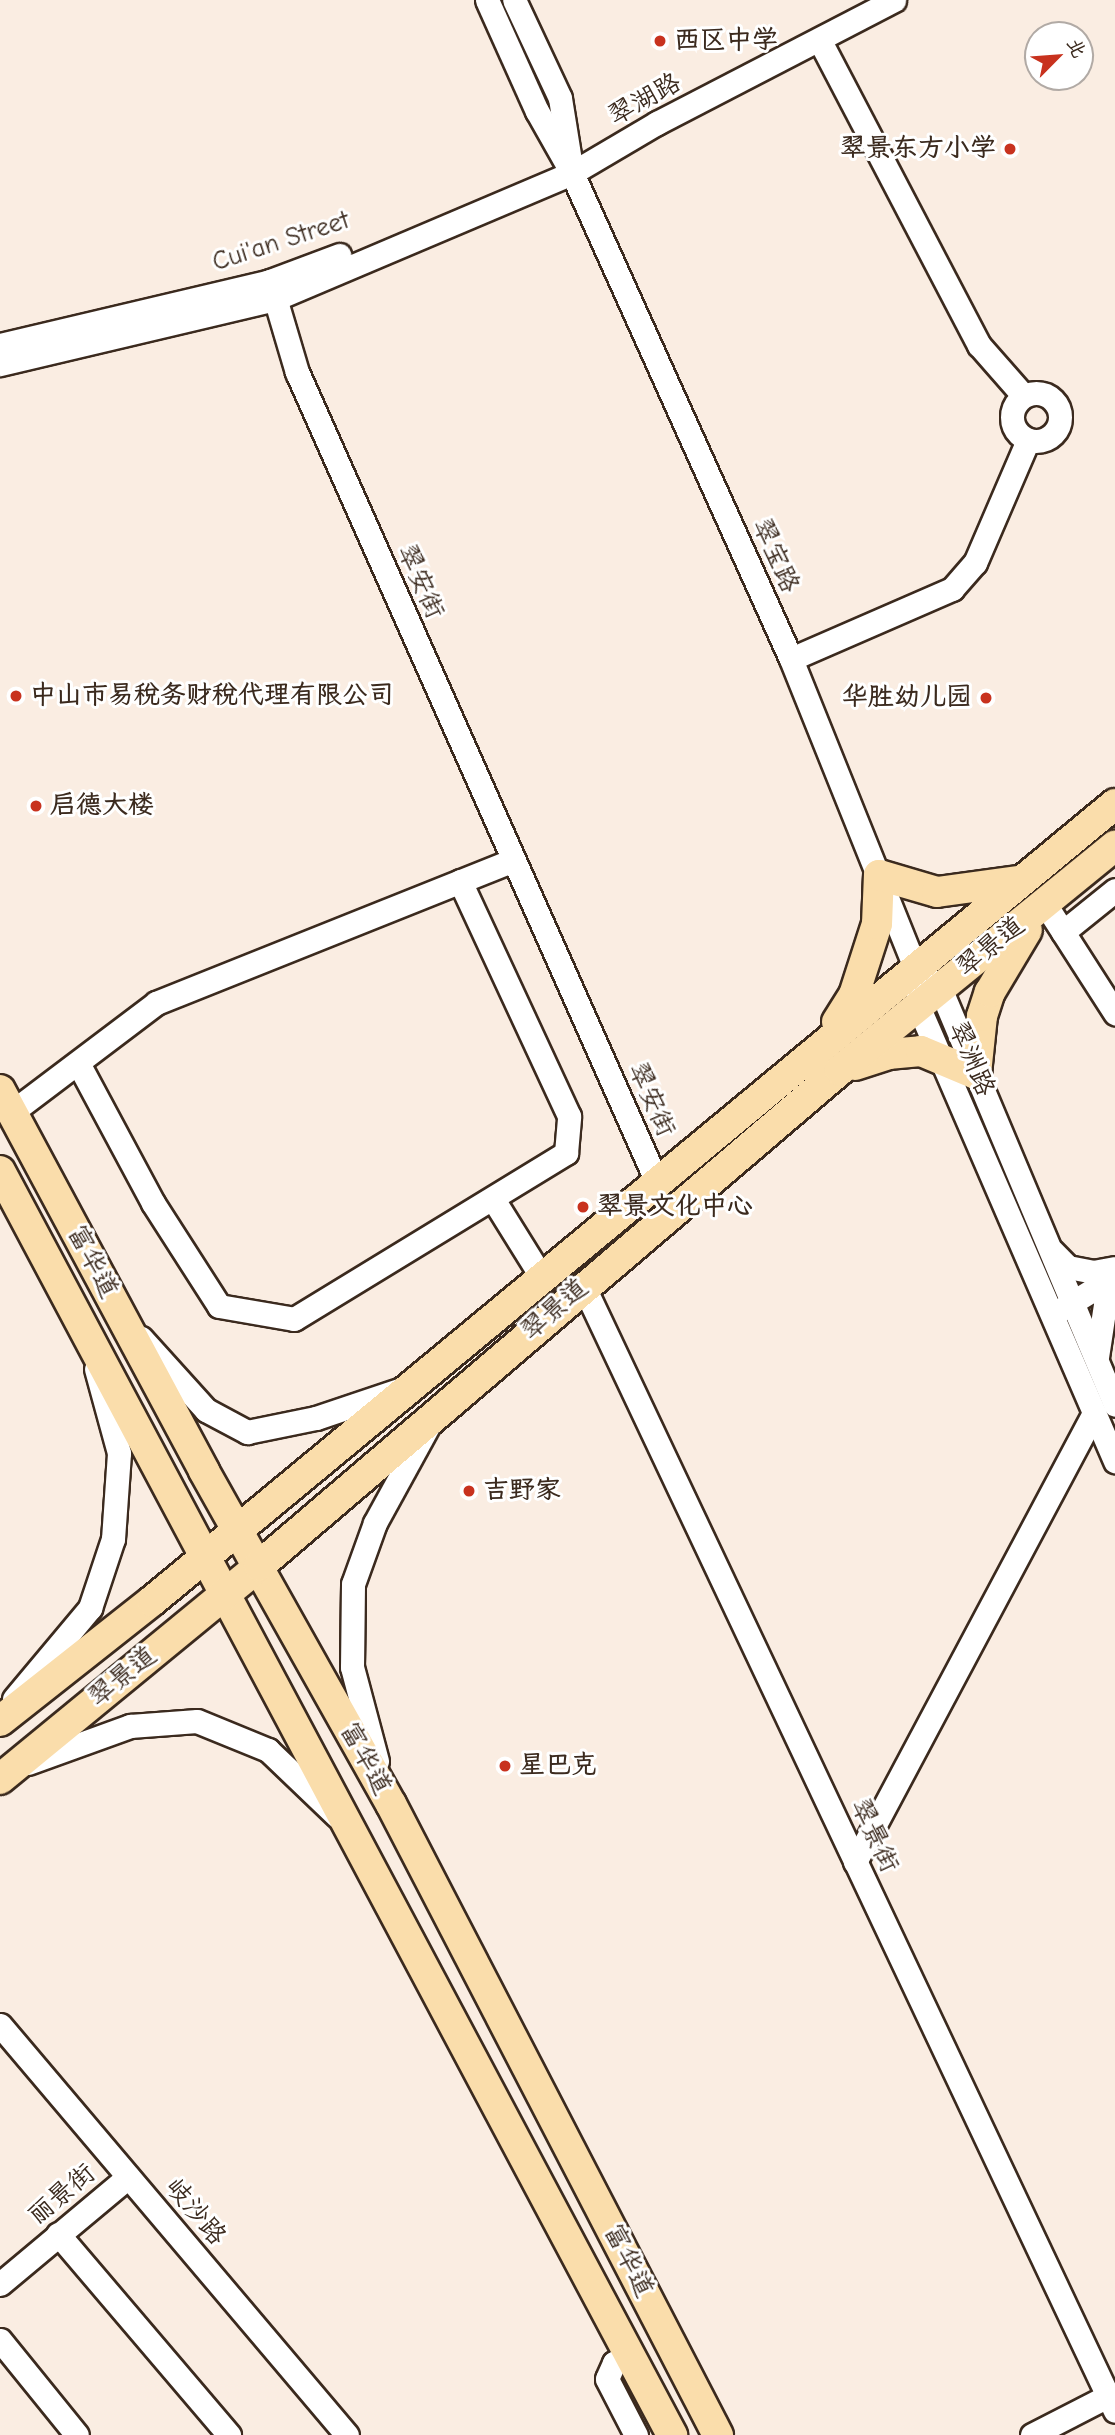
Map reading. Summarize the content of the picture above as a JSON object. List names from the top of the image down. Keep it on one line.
{"streets":{"main road":["翠景道","富华道"],"street":["翠湖路","Cui'an Street","翠宝路","翠安街","翠洲路","翠景街","丽景街","岐沙路"]},"crossings":[["翠湖路","翠宝路"],["Cui'an Street","翠安街"],["翠宝路","翠景道"],["翠宝路","翠洲路"],["翠安街","翠景道"],["翠景道","翠洲路"],["翠景道","富华道"],["翠景道","翠景街"],["丽景街","岐沙路"]],"places":["西区中学","翠景东方小学","中山市易税务财税代理有限公司","华胜幼儿园","启德大楼","翠景文化中心","吉野家","星巴克"],"north":"top right"}
